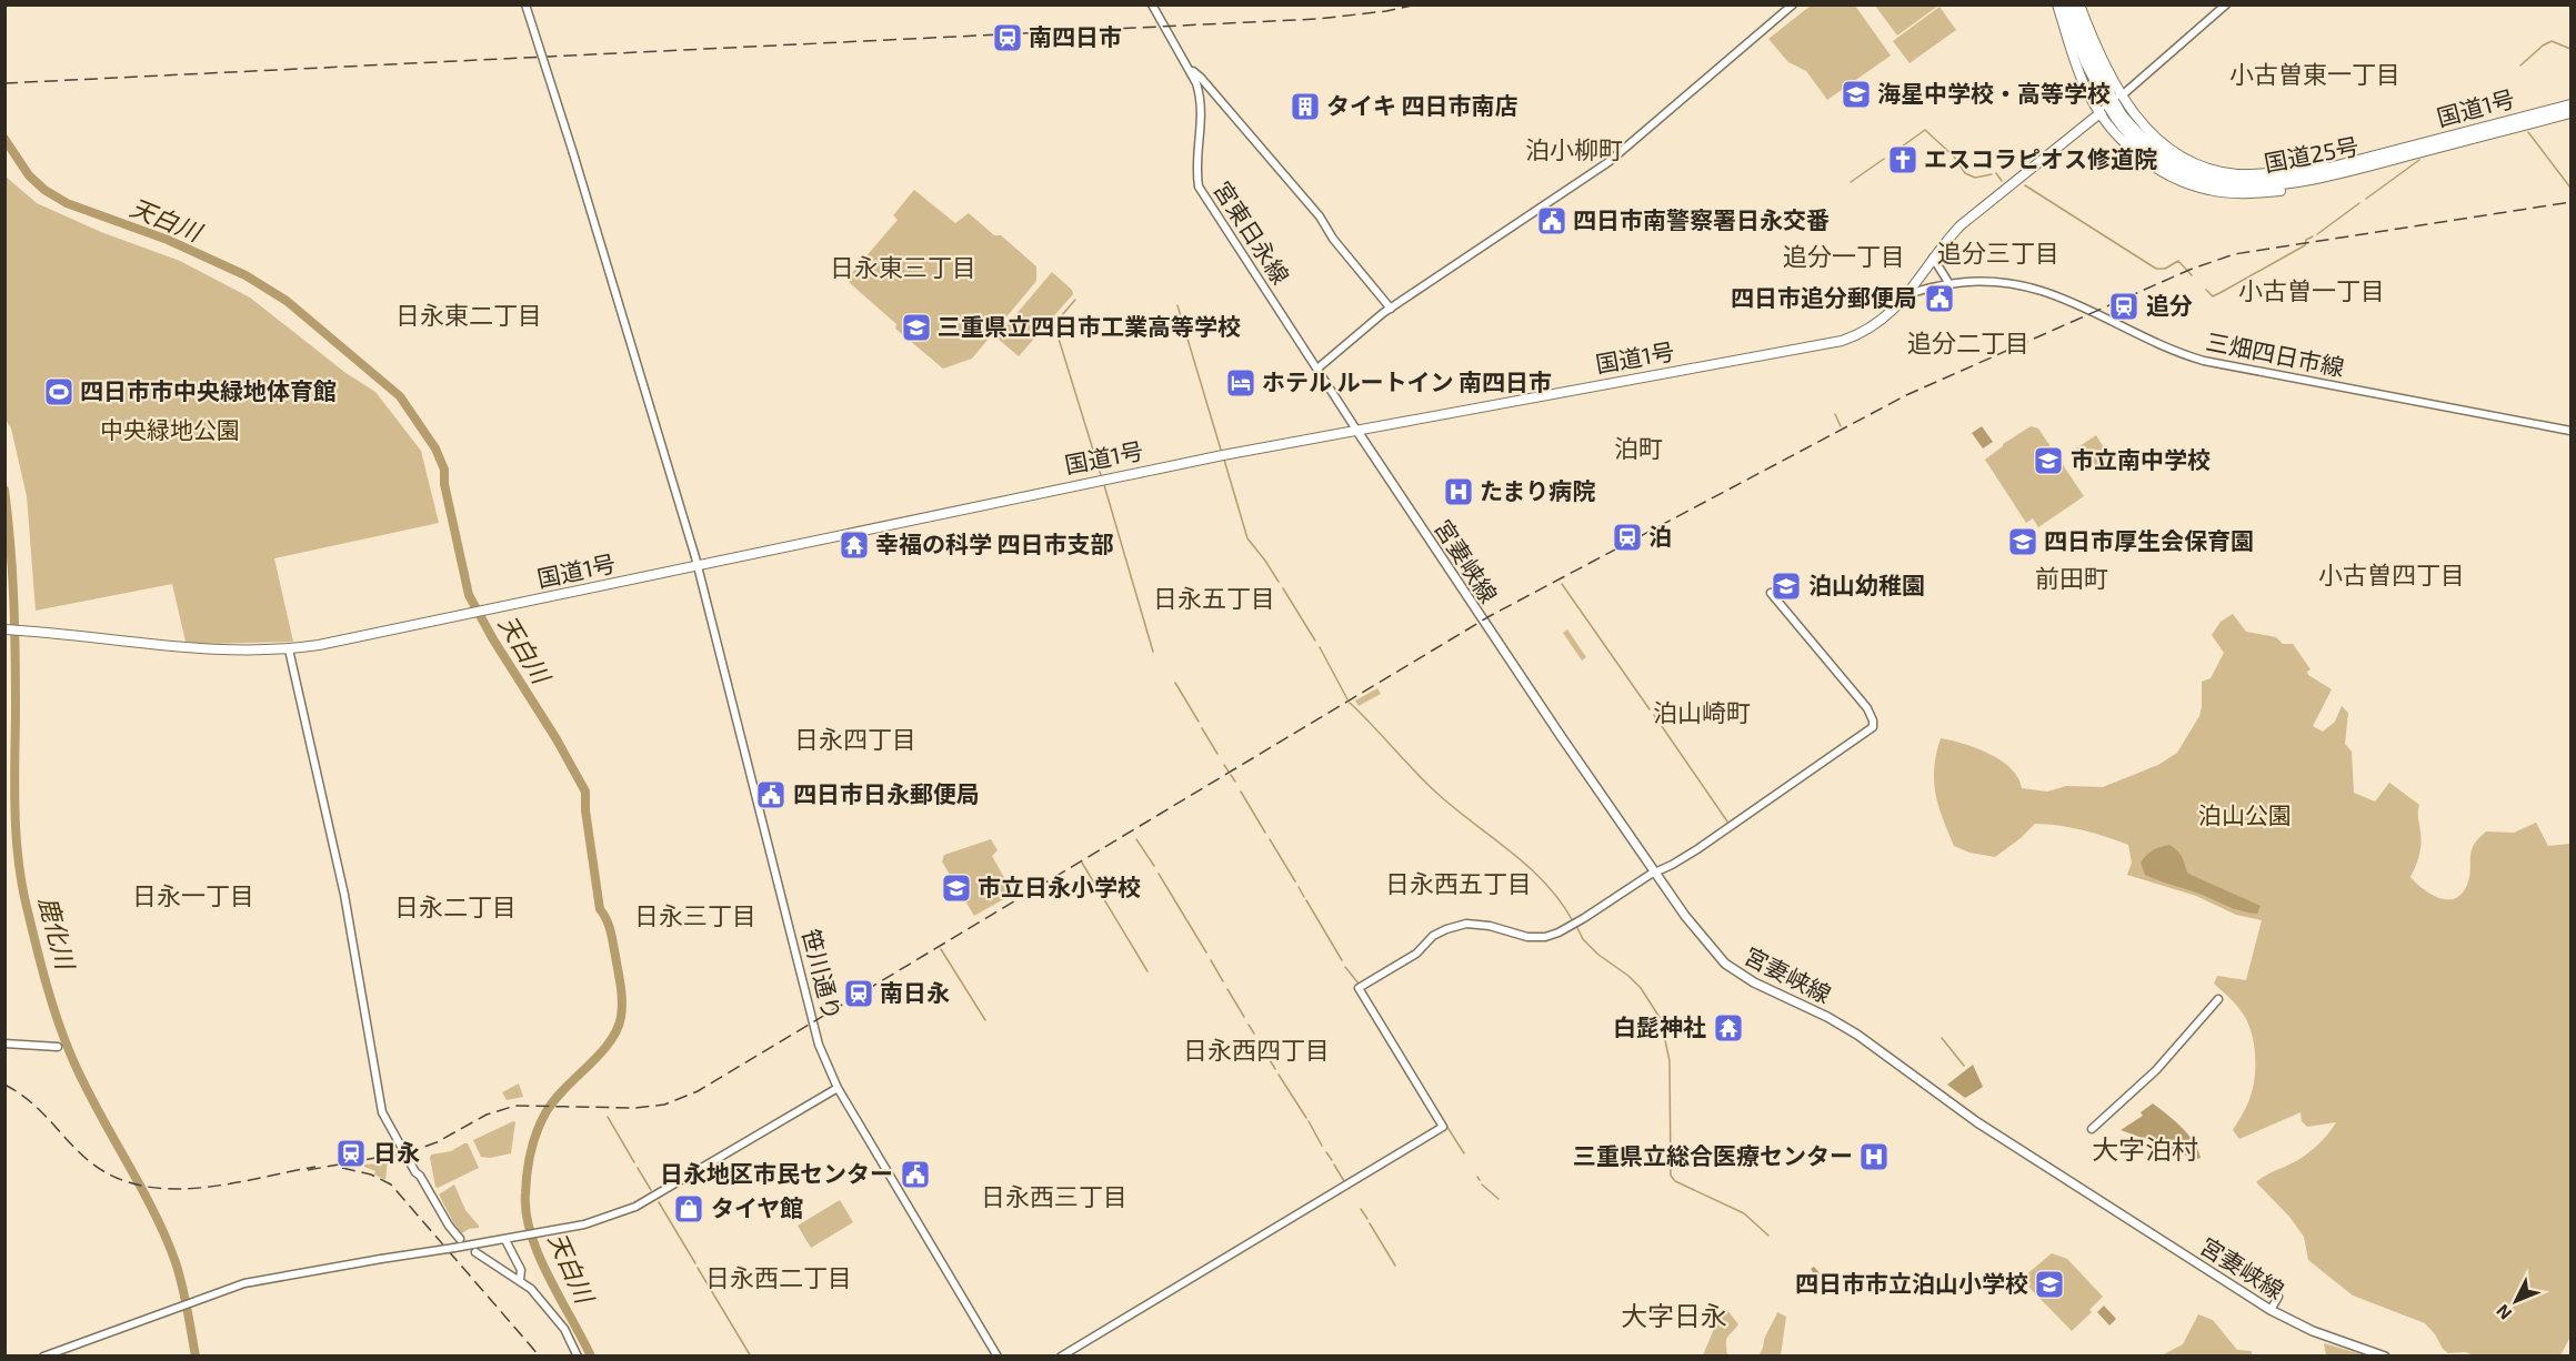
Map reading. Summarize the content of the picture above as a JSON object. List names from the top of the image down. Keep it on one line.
{"streets":{"highway":["国道1号","国道25号"],"main road":["宮妻峡線"],"street":["宮東日永線","三畑四日市線","笹川通り"]},"crossings":[["国道1号","国道25号"],["国道1号","宮東日永線"],["国道1号","三畑四日市線"],["国道1号","宮妻峡線"],["国道1号","笹川通り"],["宮東日永線","宮妻峡線"]],"districts":["小古曽東一丁目","泊小柳町","追分三丁目","追分一丁目","日永東三丁目","小古曽一丁目","日永東二丁目","追分二丁目","泊町","小古曽四丁目","前田町","日永五丁目","泊山崎町","日永四丁目","日永西五丁目","日永一丁目","日永二丁目","日永三丁目","日永西四丁目","大字泊村","日永西三丁目","日永西二丁目","大字日永"],"water":["天白川","鹿化川"],"parks":["中央緑地公園","泊山公園"],"places":{"station":["南四日市","追分","泊","南日永","日永"],"school or university":["海星中学校・高等学校","三重県立四日市工業高等学校","市立南中学校","四日市厚生会保育園","泊山幼稚園","市立日永小学校","四日市市立泊山小学校"],"building":["タイキ 四日市南店"],"church":["エスコラピオス修道院"],"public building":["四日市南警察署日永交番","四日市追分郵便局","四日市日永郵便局","日永地区市民センター"],"hotel":["ホテル ルートイン 南四日市"],"sports":["四日市市中央緑地体育館"],"hospital":["たまり病院","三重県立総合医療センター"],"temple":["幸福の科学 四日市支部","白髭神社"],"shop":["タイヤ館"]},"north":"bottom left"}
